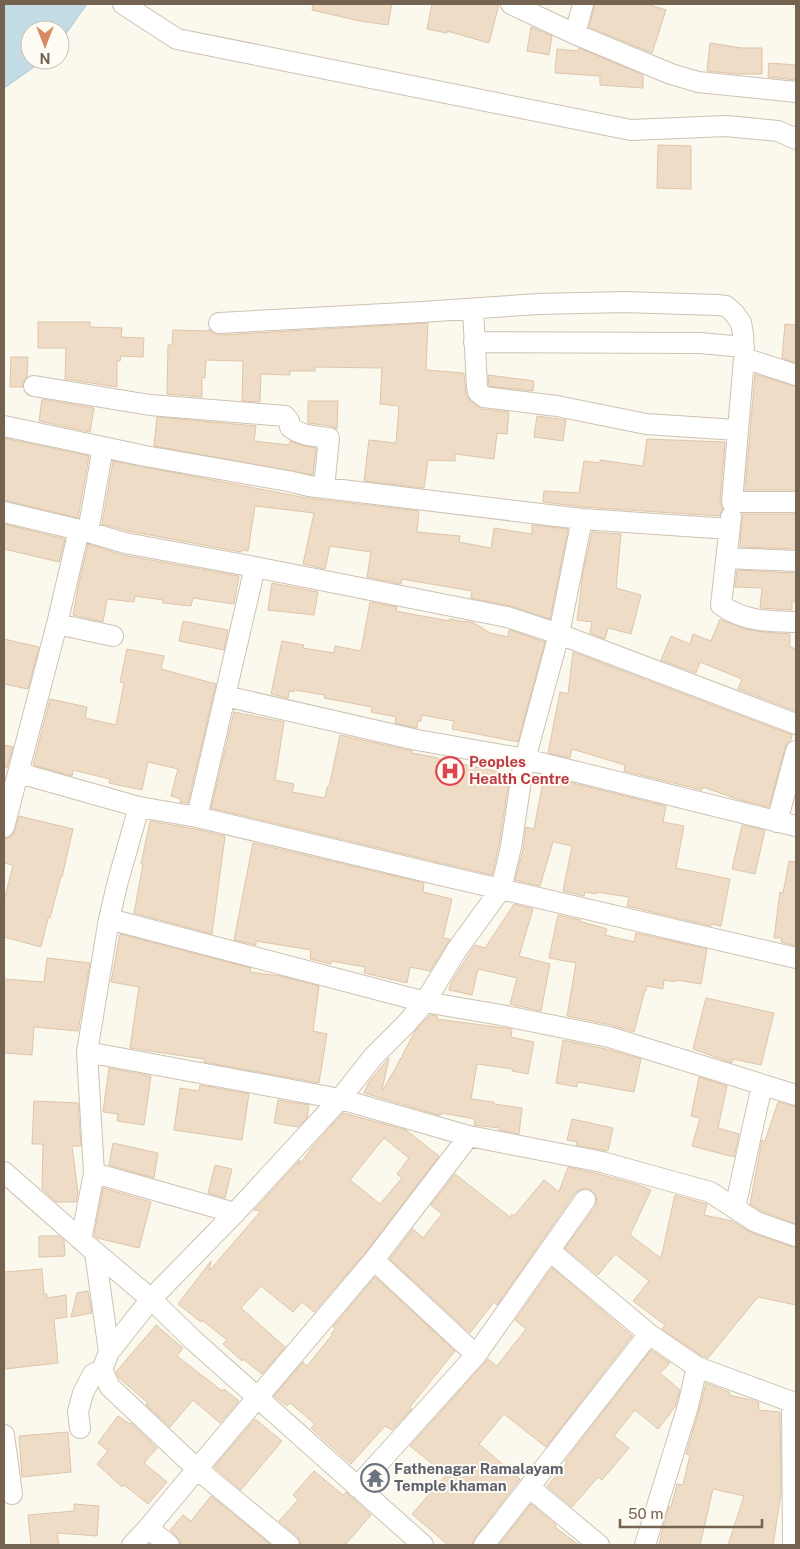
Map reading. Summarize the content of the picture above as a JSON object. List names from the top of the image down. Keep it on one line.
{"places":{"hospital":["Peoples Health Centre"],"temple":["Fathenagar Ramalayam Temple khaman"]},"scale_bar":"50 m","north":"bottom"}
